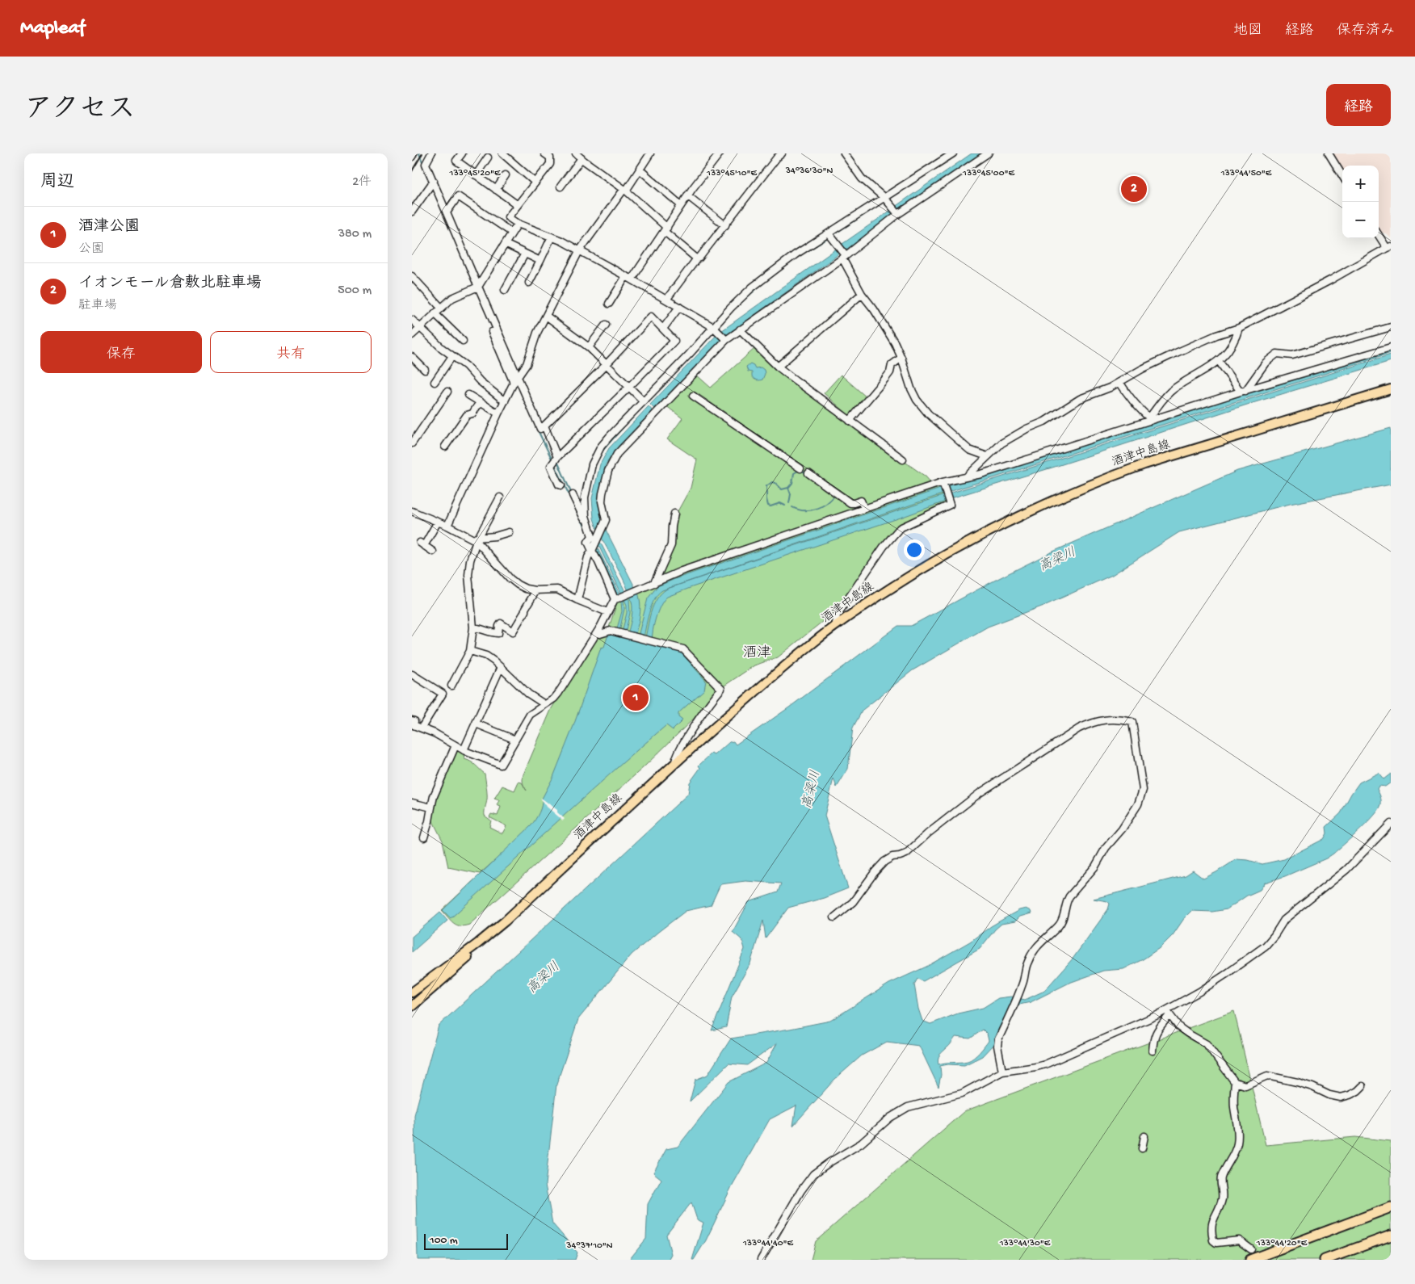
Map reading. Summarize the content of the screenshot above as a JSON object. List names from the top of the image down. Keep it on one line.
{"streets":{"main road":["酒津中島線"]},"districts":["酒津"],"water":["高梁川"],"scale_bar":"100 m","page":{"header":"Mapleaf","nav":["地図","経路","保存済み"],"title":"アクセス","buttons":["経路",["保存","共有"]],"heading":["周辺","2件"],"map_buttons":["+","−"],"pins":["2","1"],"list":[{"mark":"1","name":"酒津公園","note":"公園","value":"380 m"},{"mark":"2","name":"イオンモール倉敷北駐車場","note":"駐車場","value":"500 m"}],"scale":"100 m"},"coordinates":["34°36'30\"N","133°45'20\"E","133°45'10\"E","133°45'00\"E","133°44'50\"E","133°44'40\"E","133°44'30\"E","133°44'20\"E","34°37'10\"N"]}
